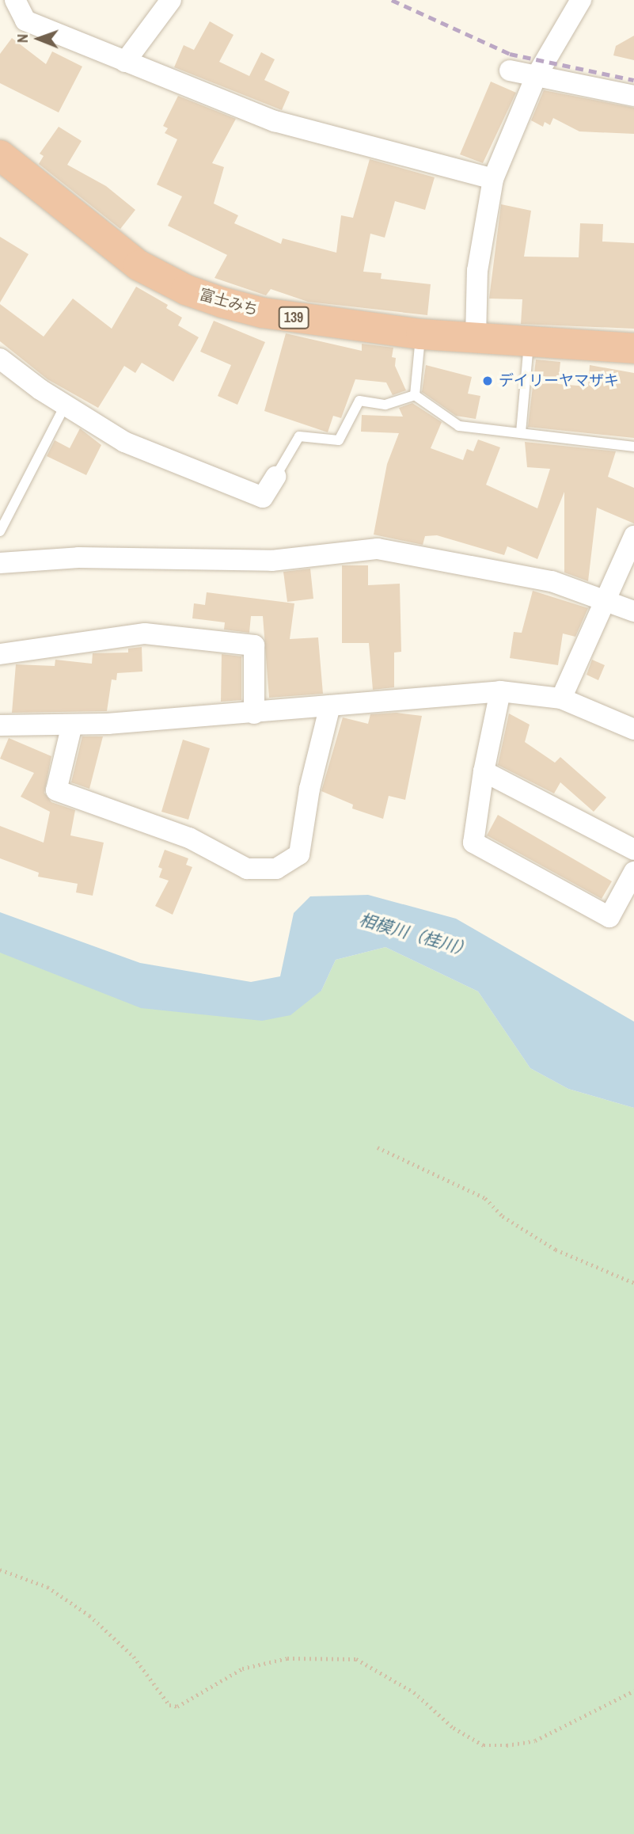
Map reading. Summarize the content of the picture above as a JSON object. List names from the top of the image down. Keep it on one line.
{"streets":{"highway":["富士みち","139"]},"water":["相模川（桂川）"],"places":["デイリーヤマザキ"],"north":"left"}
